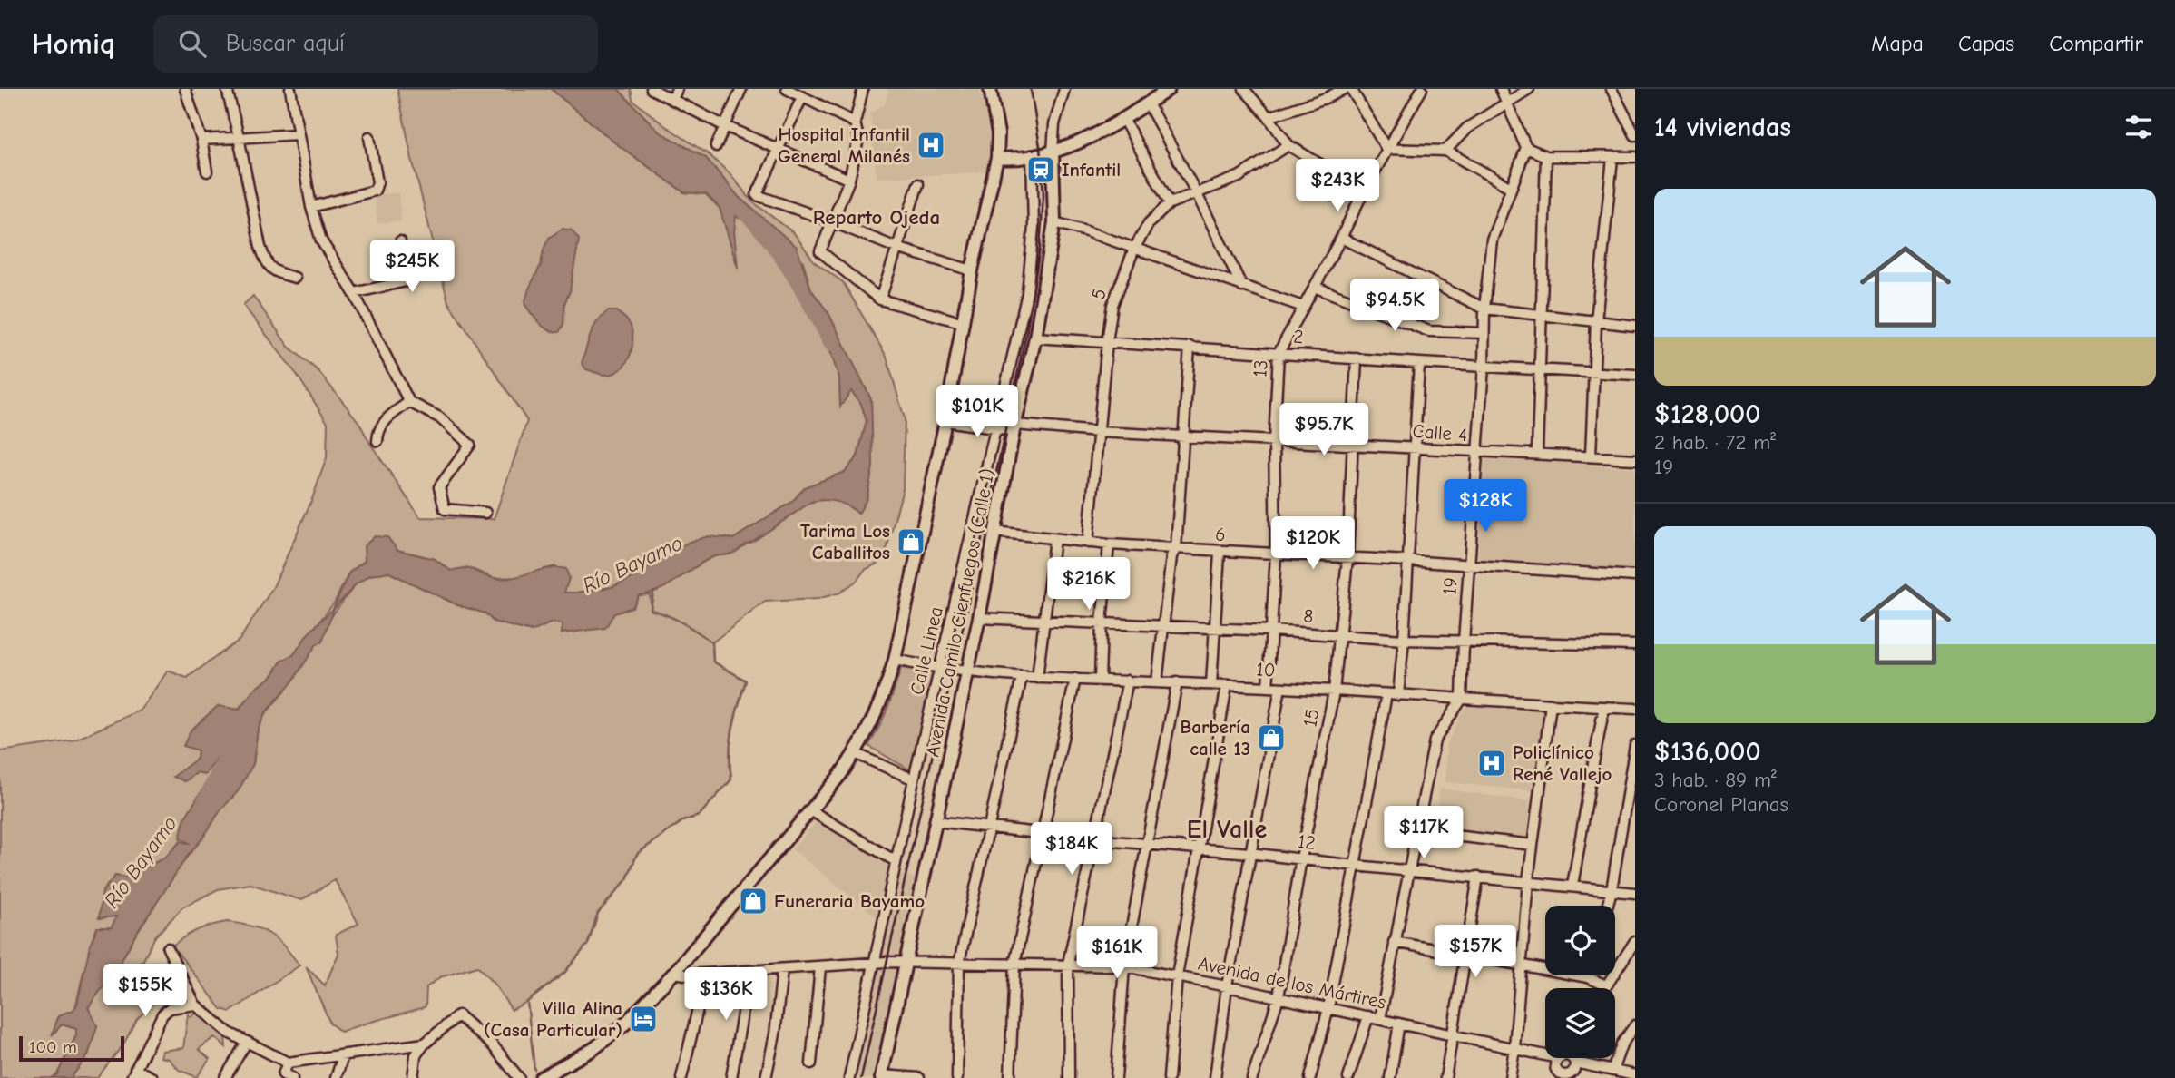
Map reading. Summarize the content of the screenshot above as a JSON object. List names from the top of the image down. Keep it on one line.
{"streets":{"main road":["Avenida Camilo Cienfuegos (Calle 1)"],"street":["5","2","13","Calle 4","6","19","8","Calle Linea","10","15","12","Avenida de los Mártires"]},"crossings":[["5","2"],["5","Calle 4"],["5","6"],["2","13"],["2","19"],["2","Avenida Camilo Cienfuegos (Calle 1)"],["2","15"],["13","Calle 4"],["13","6"],["13","8"],["13","10"],["Calle 4","19"],["Calle 4","Avenida Camilo Cienfuegos (Calle 1)"],["Calle 4","Calle Linea"],["Calle 4","15"],["6","19"],["6","Avenida Camilo Cienfuegos (Calle 1)"],["6","15"],["19","8"],["19","10"],["Avenida Camilo Cienfuegos (Calle 1)","8"],["Avenida Camilo Cienfuegos (Calle 1)","10"],["Avenida Camilo Cienfuegos (Calle 1)","12"],["Avenida Camilo Cienfuegos (Calle 1)","Avenida de los Mártires"],["8","15"],["Calle Linea","10"],["Calle Linea","Avenida de los Mártires"],["10","15"],["15","12"],["15","Avenida de los Mártires"]],"districts":["Reparto Ojeda","El Valle"],"water":["Río Bayamo"],"places":{"hospital":["Hospital Infantil General Milanés","Policlínico René Vallejo"],"station":["Infantil"],"shop":["Tarima Los Caballitos","Barbería calle 13","Funeraria Bayamo"],"hotel":["Villa Alina (Casa Particular)"]},"scale_bar":"100 m","page":{"header":"Homiq","search":"Buscar aquí","nav":["Mapa","Capas","Compartir"],"heading":"14 viviendas","price":["$243K","$245K","$94.5K","$101K","$95.7K","$128K","$120K","$216K","$117K","$184K","$157K","$161K","$155K","$136K"],"list":[{"name":"$128,000","note":"2 hab. · 72 m² · 19"},{"name":"$136,000","note":"3 hab. · 89 m² · Coronel Planas"}],"scale":"100 m"}}
